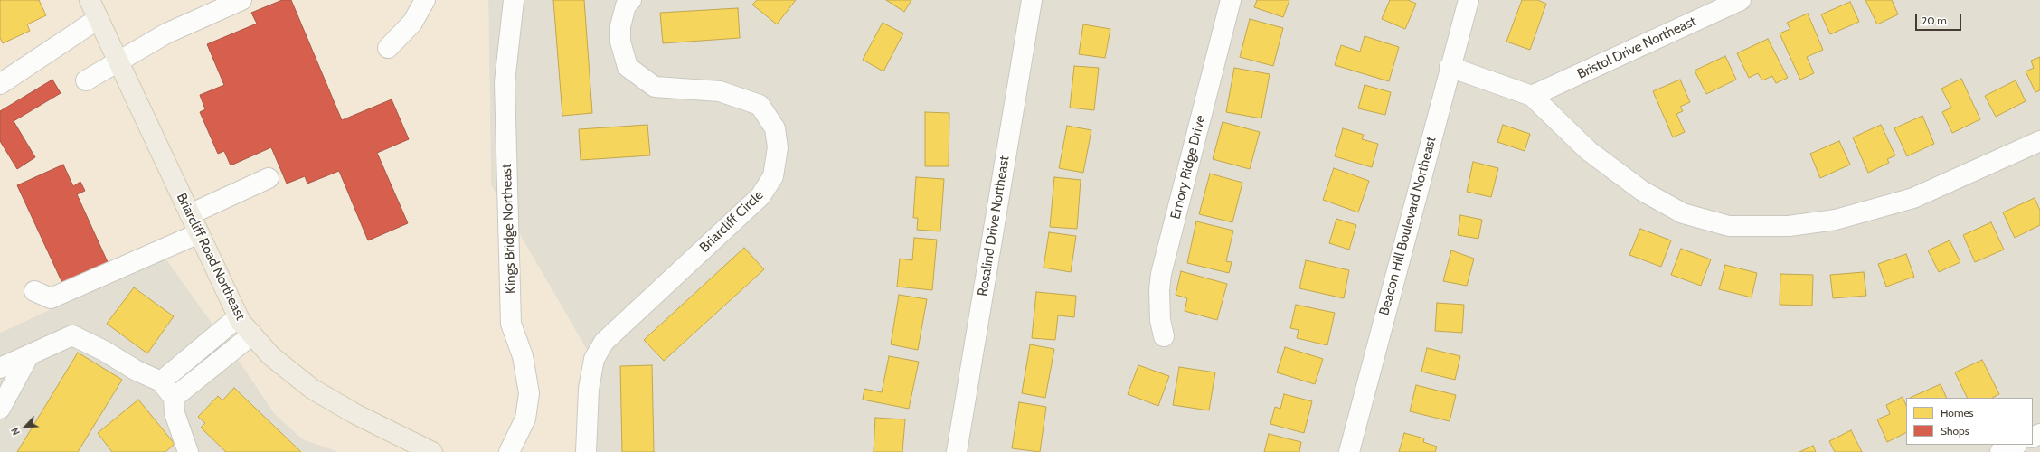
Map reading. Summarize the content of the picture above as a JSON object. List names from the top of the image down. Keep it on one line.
{"streets":{"main road":["Briarcliff Road Northeast"],"street":["Bristol Drive Northeast","Emory Ridge Drive","Briarcliff Circle","Rosalind Drive Northeast","Beacon Hill Boulevard Northeast","Kings Bridge Northeast"]},"legend":["Homes","Shops"],"scale_bar":"20 m","north":"bottom left"}
